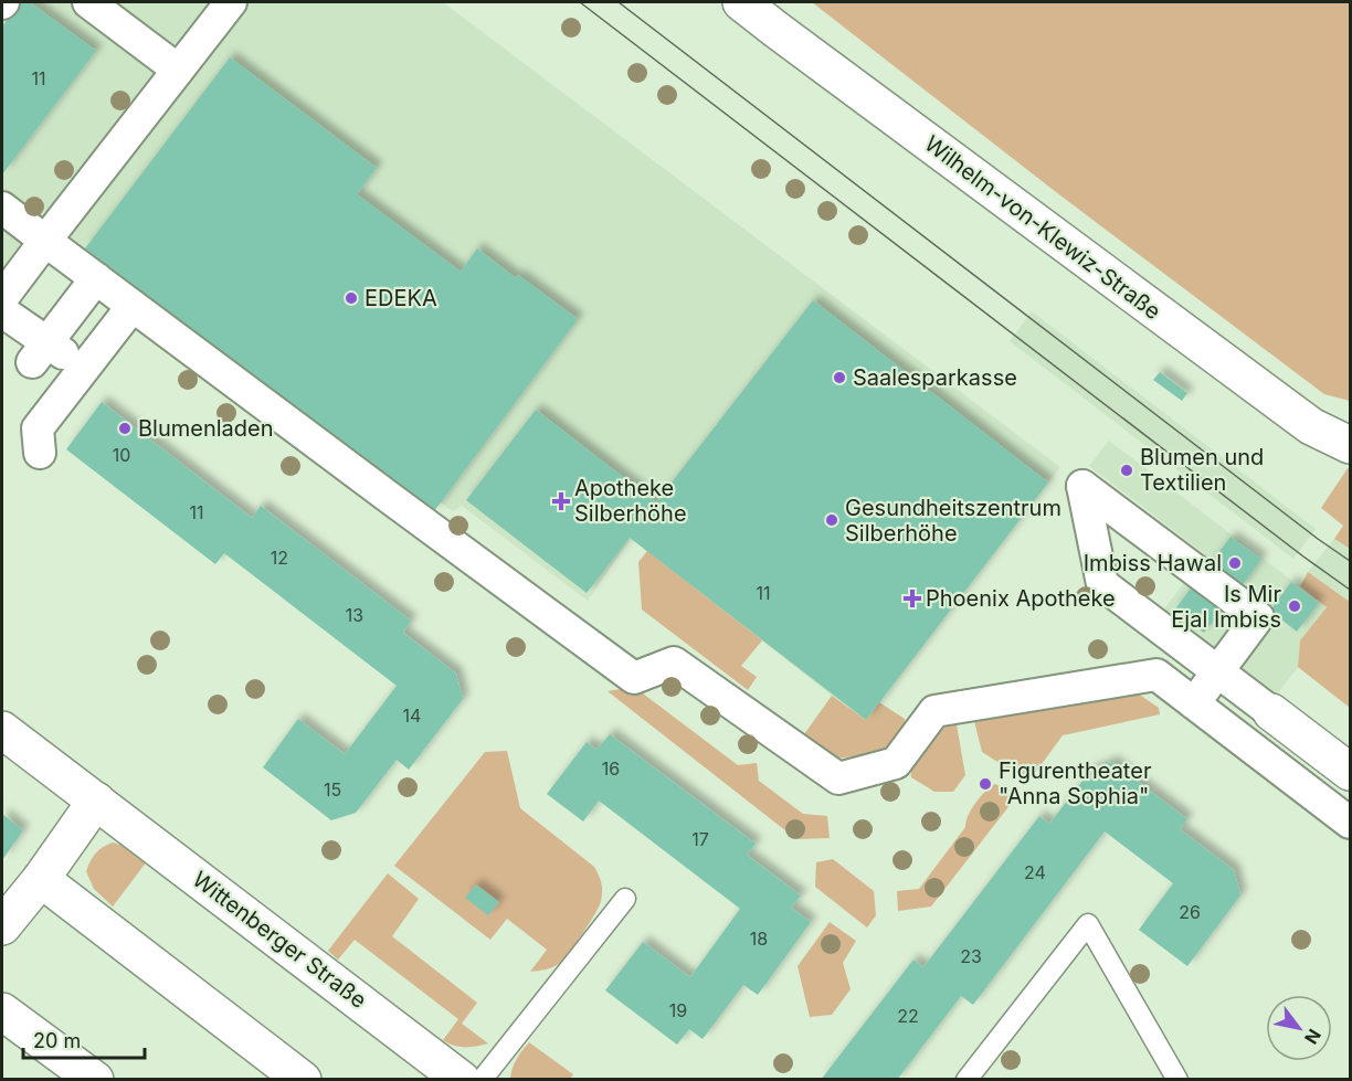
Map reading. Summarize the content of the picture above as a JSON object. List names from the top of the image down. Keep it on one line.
{"streets":{"street":["Wilhelm-von-Klewiz-Straße","Wittenberger Straße"]},"places":{"other":["EDEKA","Saalesparkasse","Blumenladen","Blumen und Textilien","Gesundheitszentrum Silberhöhe","Imbiss Hawal","Is Mir Ejal Imbiss","Figurentheater \"Anna Sophia\""],"health":["Apotheke Silberhöhe","Phoenix Apotheke"]},"house_numbers":["11","10","11","12","11","13","14","16","15","17","24","26","18","23","19","22"],"scale_bar":"20 m","north":"bottom right"}
